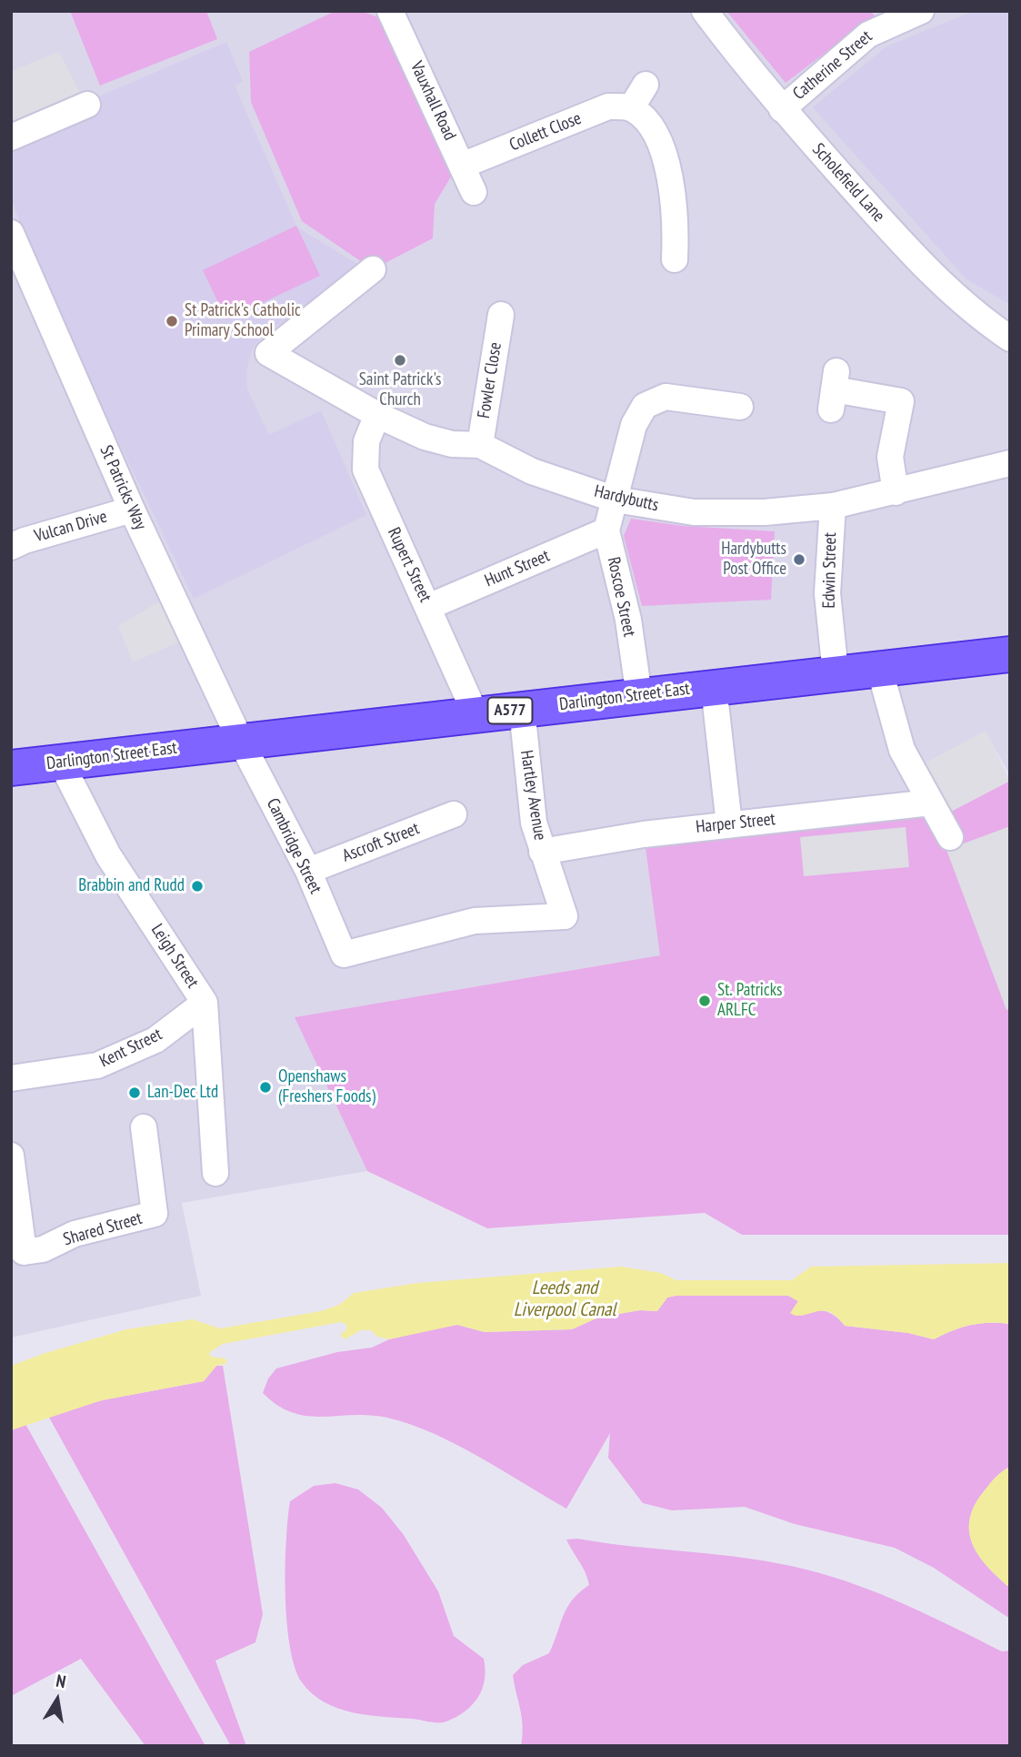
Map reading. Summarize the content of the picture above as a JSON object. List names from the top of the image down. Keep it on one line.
{"streets":{"highway":["Darlington Street East","A577"],"street":["Catherine Street","Vauxhall Road","Collett Close","Scholefield Lane","Fowler Close","St Patricks Way","Hardybutts","Vulcan Drive","Rupert Street","Hunt Street","Edwin Street","Roscoe Street","Hartley Avenue","Harper Street","Ascroft Street","Cambridge Street","Leigh Street","Kent Street","Shared Street"]},"crossings":[["Catherine Street","Scholefield Lane"],["Vauxhall Road","Collett Close"],["Fowler Close","Hardybutts"],["St Patricks Way","Vulcan Drive"],["St Patricks Way","Darlington Street East"],["St Patricks Way","Cambridge Street"],["Hardybutts","Rupert Street"],["Hardybutts","Edwin Street"],["Rupert Street","Hunt Street"],["Rupert Street","Darlington Street East"],["Hunt Street","Roscoe Street"],["Edwin Street","Darlington Street East"],["Roscoe Street","Darlington Street East"],["Darlington Street East","Hartley Avenue"],["Darlington Street East","Cambridge Street"],["Darlington Street East","Leigh Street"],["Hartley Avenue","Harper Street"],["Hartley Avenue","Cambridge Street"],["Ascroft Street","Cambridge Street"],["Leigh Street","Kent Street"]],"water":["Leeds and Liverpool Canal"],"places":["St Patrick's Catholic Primary School","Saint Patrick's Church","Hardybutts Post Office","Brabbin and Rudd","St. Patricks ARLFC","Openshaws (Freshers Foods)","Lan-Dec Ltd"],"north":"top"}
